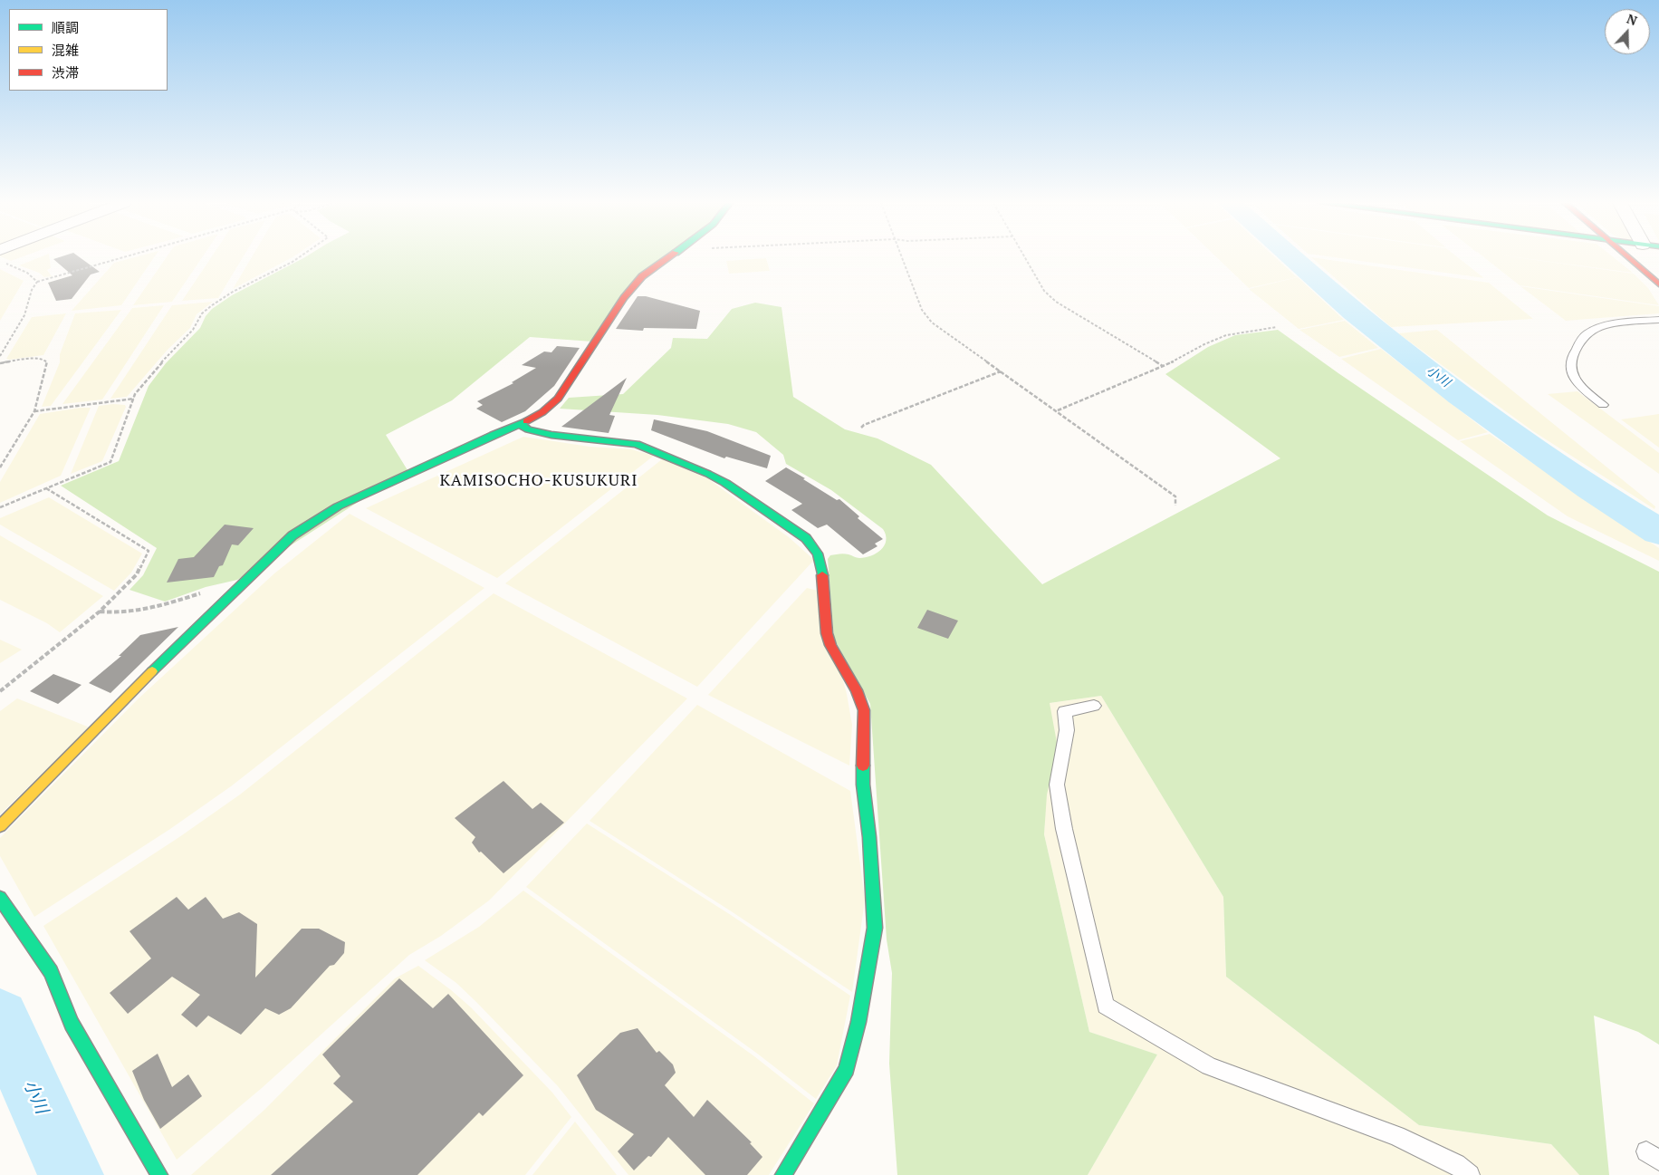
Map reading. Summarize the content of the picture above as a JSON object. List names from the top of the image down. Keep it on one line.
{"districts":["KAMISOCHO-KUSUKURI"],"water":["小川"],"legend":["順調","混雑","渋滞"],"north":"top"}
